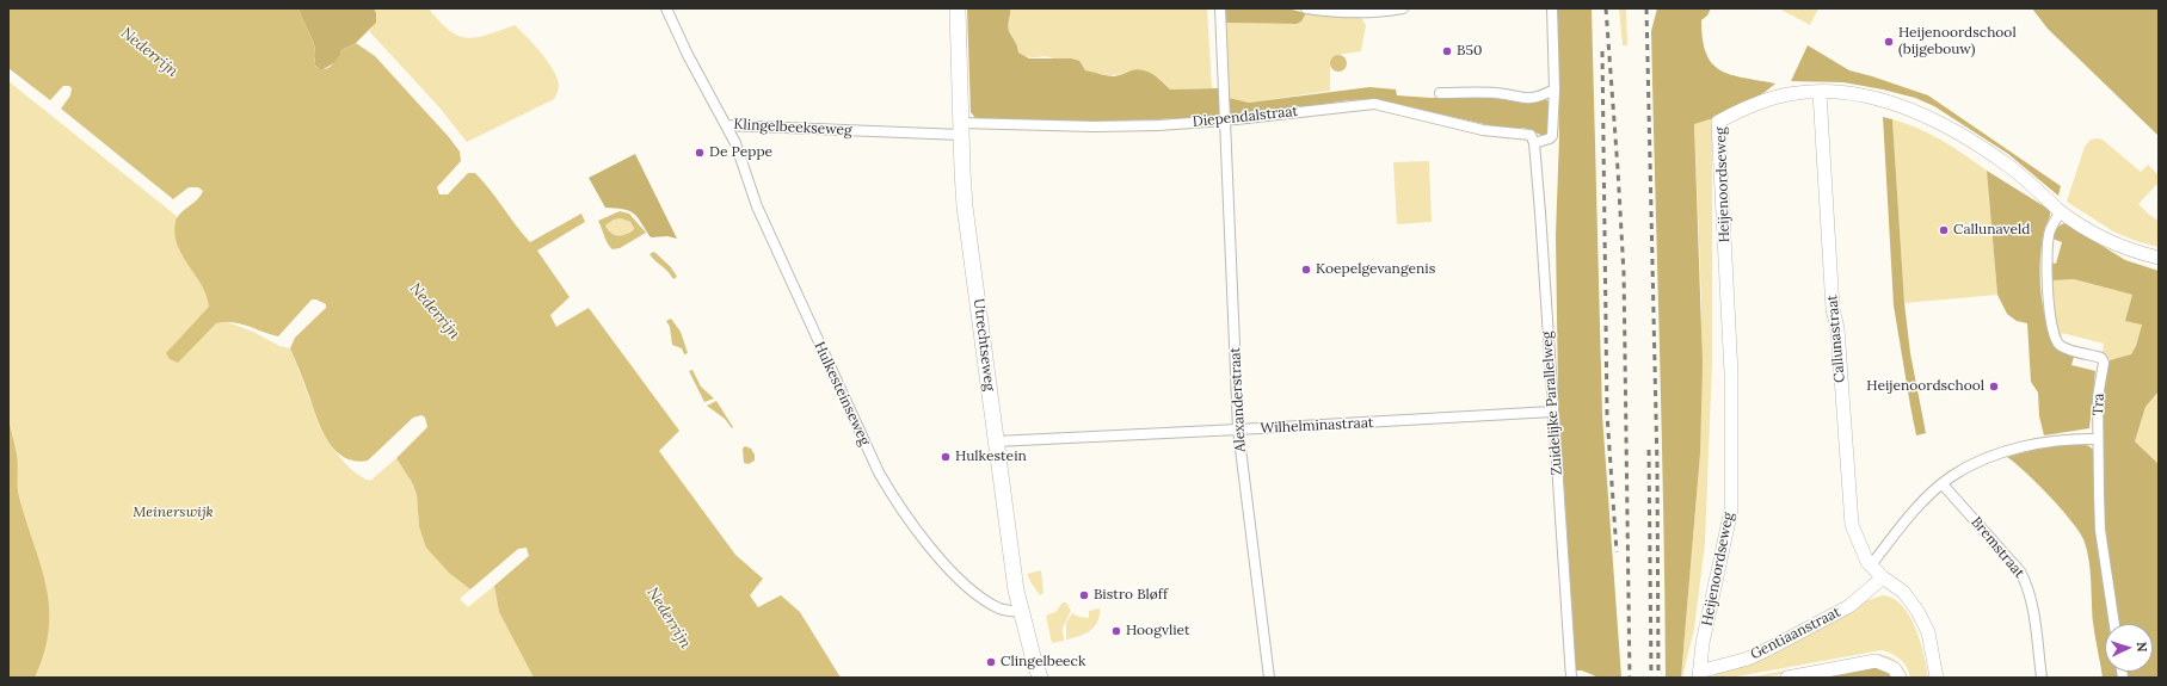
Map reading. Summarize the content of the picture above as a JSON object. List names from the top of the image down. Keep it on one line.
{"streets":{"main road":["Utrechtseweg"],"street":["Diependalstraat","Klingelbeekseweg","Heijenoordseweg","Callunastraat","Hulkesteinseweg","Alexanderstraat","Zuidelijke Parallelweg","Tra","Wilhelminastraat","Bremstraat","Gentiaanstraat"]},"crossings":[["Diependalstraat","Klingelbeekseweg"],["Diependalstraat","Utrechtseweg"],["Diependalstraat","Alexanderstraat"],["Diependalstraat","Zuidelijke Parallelweg"],["Klingelbeekseweg","Utrechtseweg"],["Klingelbeekseweg","Hulkesteinseweg"],["Heijenoordseweg","Callunastraat"],["Heijenoordseweg","Tra"],["Heijenoordseweg","Gentiaanstraat"],["Callunastraat","Gentiaanstraat"],["Utrechtseweg","Hulkesteinseweg"],["Utrechtseweg","Wilhelminastraat"],["Alexanderstraat","Wilhelminastraat"],["Zuidelijke Parallelweg","Wilhelminastraat"]],"water":["Nederrijn"],"parks":["Meinerswijk"],"places":["Heijenoordschool (bijgebouw)","B50","De Peppe","Callunaveld","Koepelgevangenis","Heijenoordschool","Hulkestein","Bistro Bløff","Hoogvliet","Clingelbeeck"],"north":"right"}
